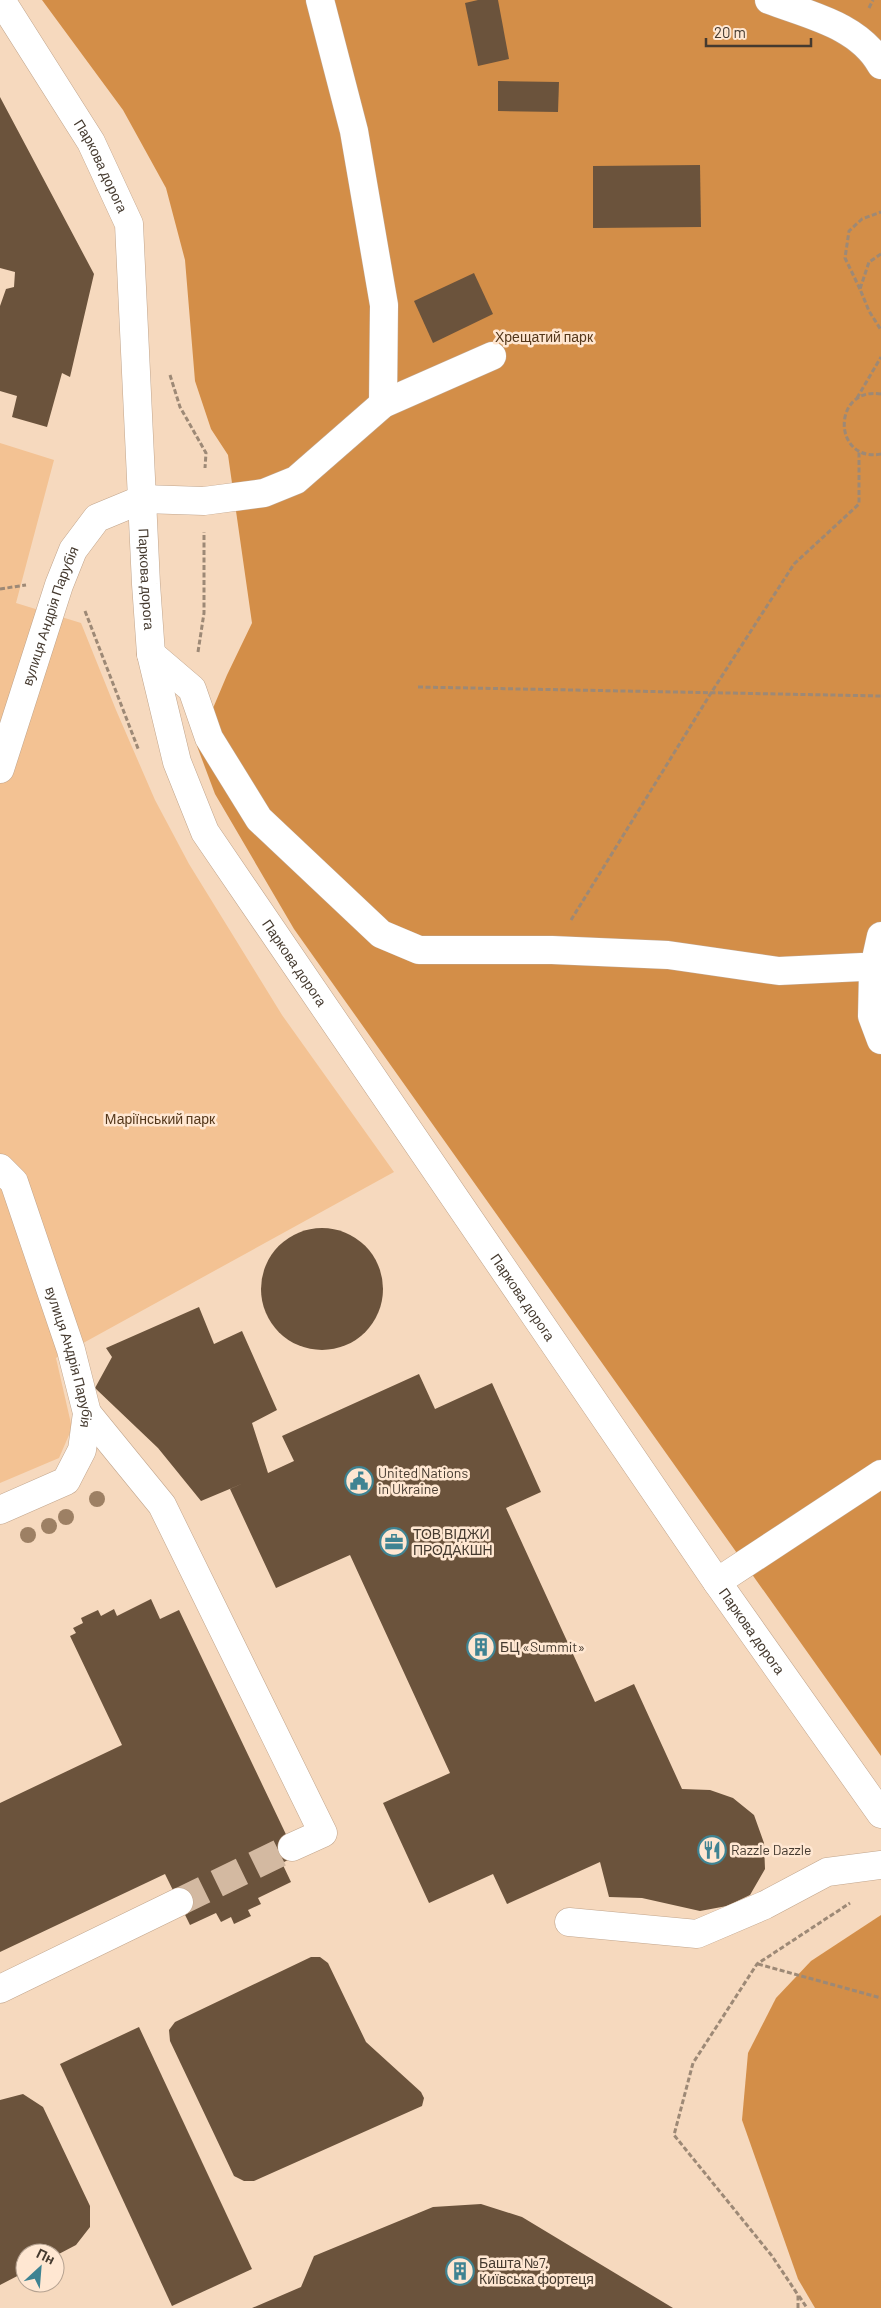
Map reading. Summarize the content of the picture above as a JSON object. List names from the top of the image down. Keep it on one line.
{"streets":{"main road":["Паркова дорога","вулиця Андрія Парубія"]},"crossings":[["Паркова дорога","вулиця Андрія Парубія"]],"parks":["Хрещатий парк","Маріїнський парк"],"places":{"public building":["United Nations in Ukraine"],"office":["ТОВ ВІДЖИ ПРОДАКШН"],"building":["БЦ «Summit»","Башта №7, Київська фортеця"],"restaurant":["Razzle Dazzle"]},"scale_bar":"20 m","north":"top right"}
